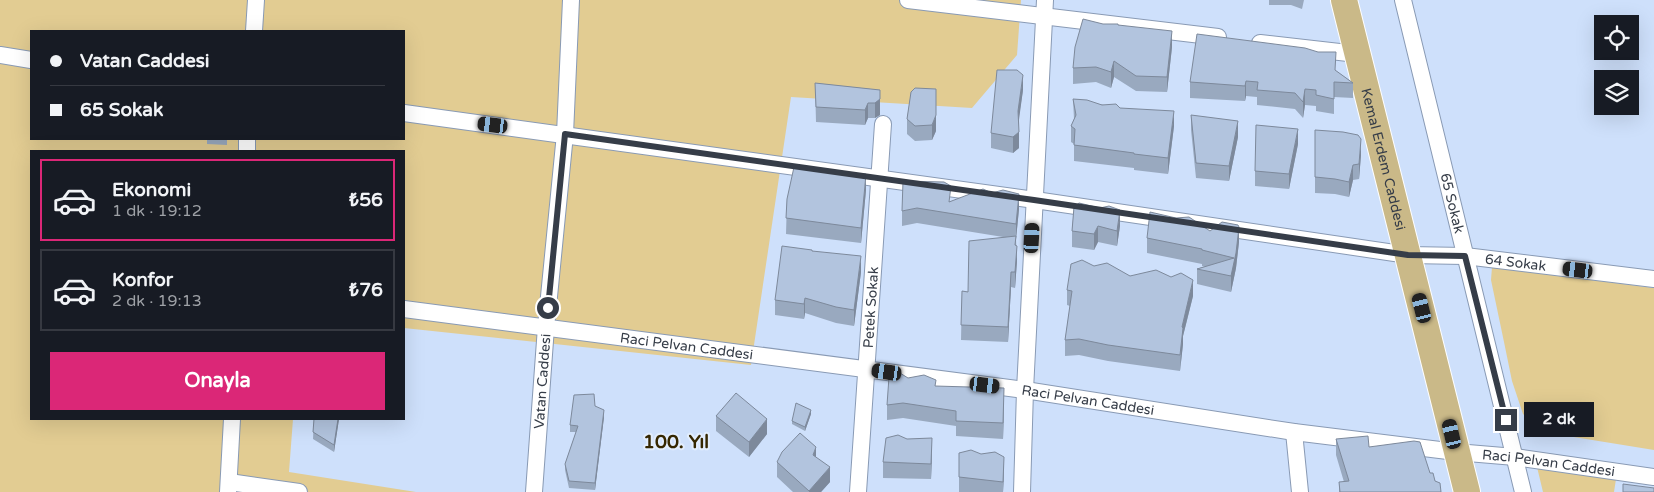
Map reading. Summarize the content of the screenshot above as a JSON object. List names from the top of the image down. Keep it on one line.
{"streets":{"main road":["Kemal Erdem Caddesi"],"street":["65 Sokak","64 Sokak","Petek Sokak","Raci Pelvan Caddesi","Vatan Caddesi"]},"crossings":[["Kemal Erdem Caddesi","64 Sokak"],["Kemal Erdem Caddesi","Raci Pelvan Caddesi"],["65 Sokak","64 Sokak"],["65 Sokak","Raci Pelvan Caddesi"],["64 Sokak","Petek Sokak"],["64 Sokak","Vatan Caddesi"],["Petek Sokak","Raci Pelvan Caddesi"],["Raci Pelvan Caddesi","Vatan Caddesi"]],"districts":["100. Yıl"],"page":{"banner":["Vatan Caddesi","65 Sokak"],"list":[{"name":"Ekonomi","note":"1 dk · 19:12","value":"₺56"},{"name":"Konfor","note":"2 dk · 19:13","value":"₺76"}],"buttons":"Onayla","bubble":"2 dk"}}
